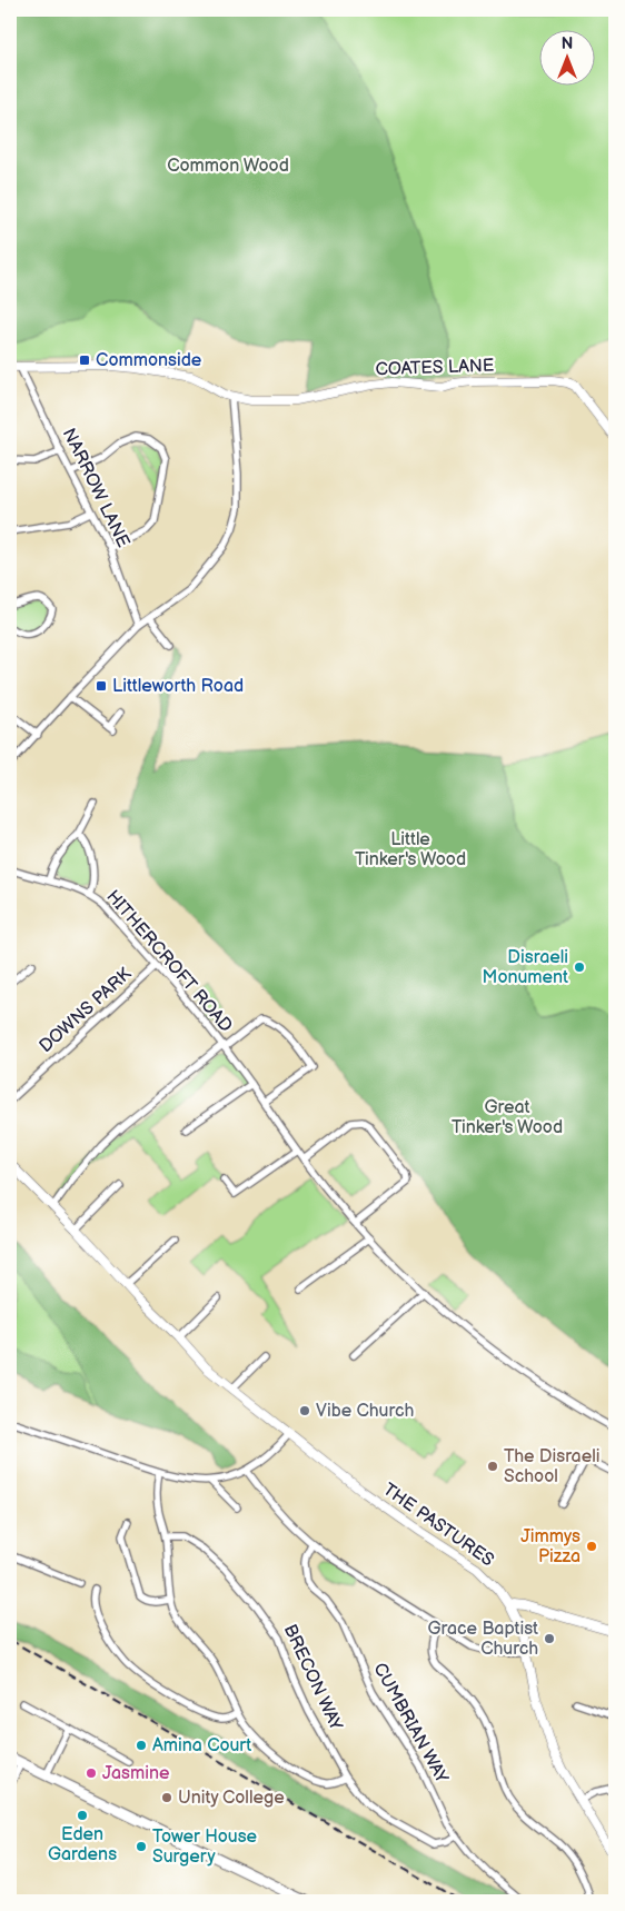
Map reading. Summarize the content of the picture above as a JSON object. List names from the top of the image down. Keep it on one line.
{"streets":{"street":["COATES LANE","NARROW LANE","HITHERCROFT ROAD","DOWNS PARK","THE PASTURES","BRECON WAY","CUMBRIAN WAY"]},"crossings":[["HITHERCROFT ROAD","DOWNS PARK"],["BRECON WAY","CUMBRIAN WAY"]],"parks":["Common Wood","Little Tinker's Wood","Great Tinker's Wood"],"places":{"transit":["Commonside","Littleworth Road"],"other":["Disraeli Monument","Vibe Church","The Disraeli School","Jimmys Pizza","Grace Baptist Church","Amina Court","Jasmine","Unity College","Eden Gardens","Tower House Surgery"]},"north":"top"}
